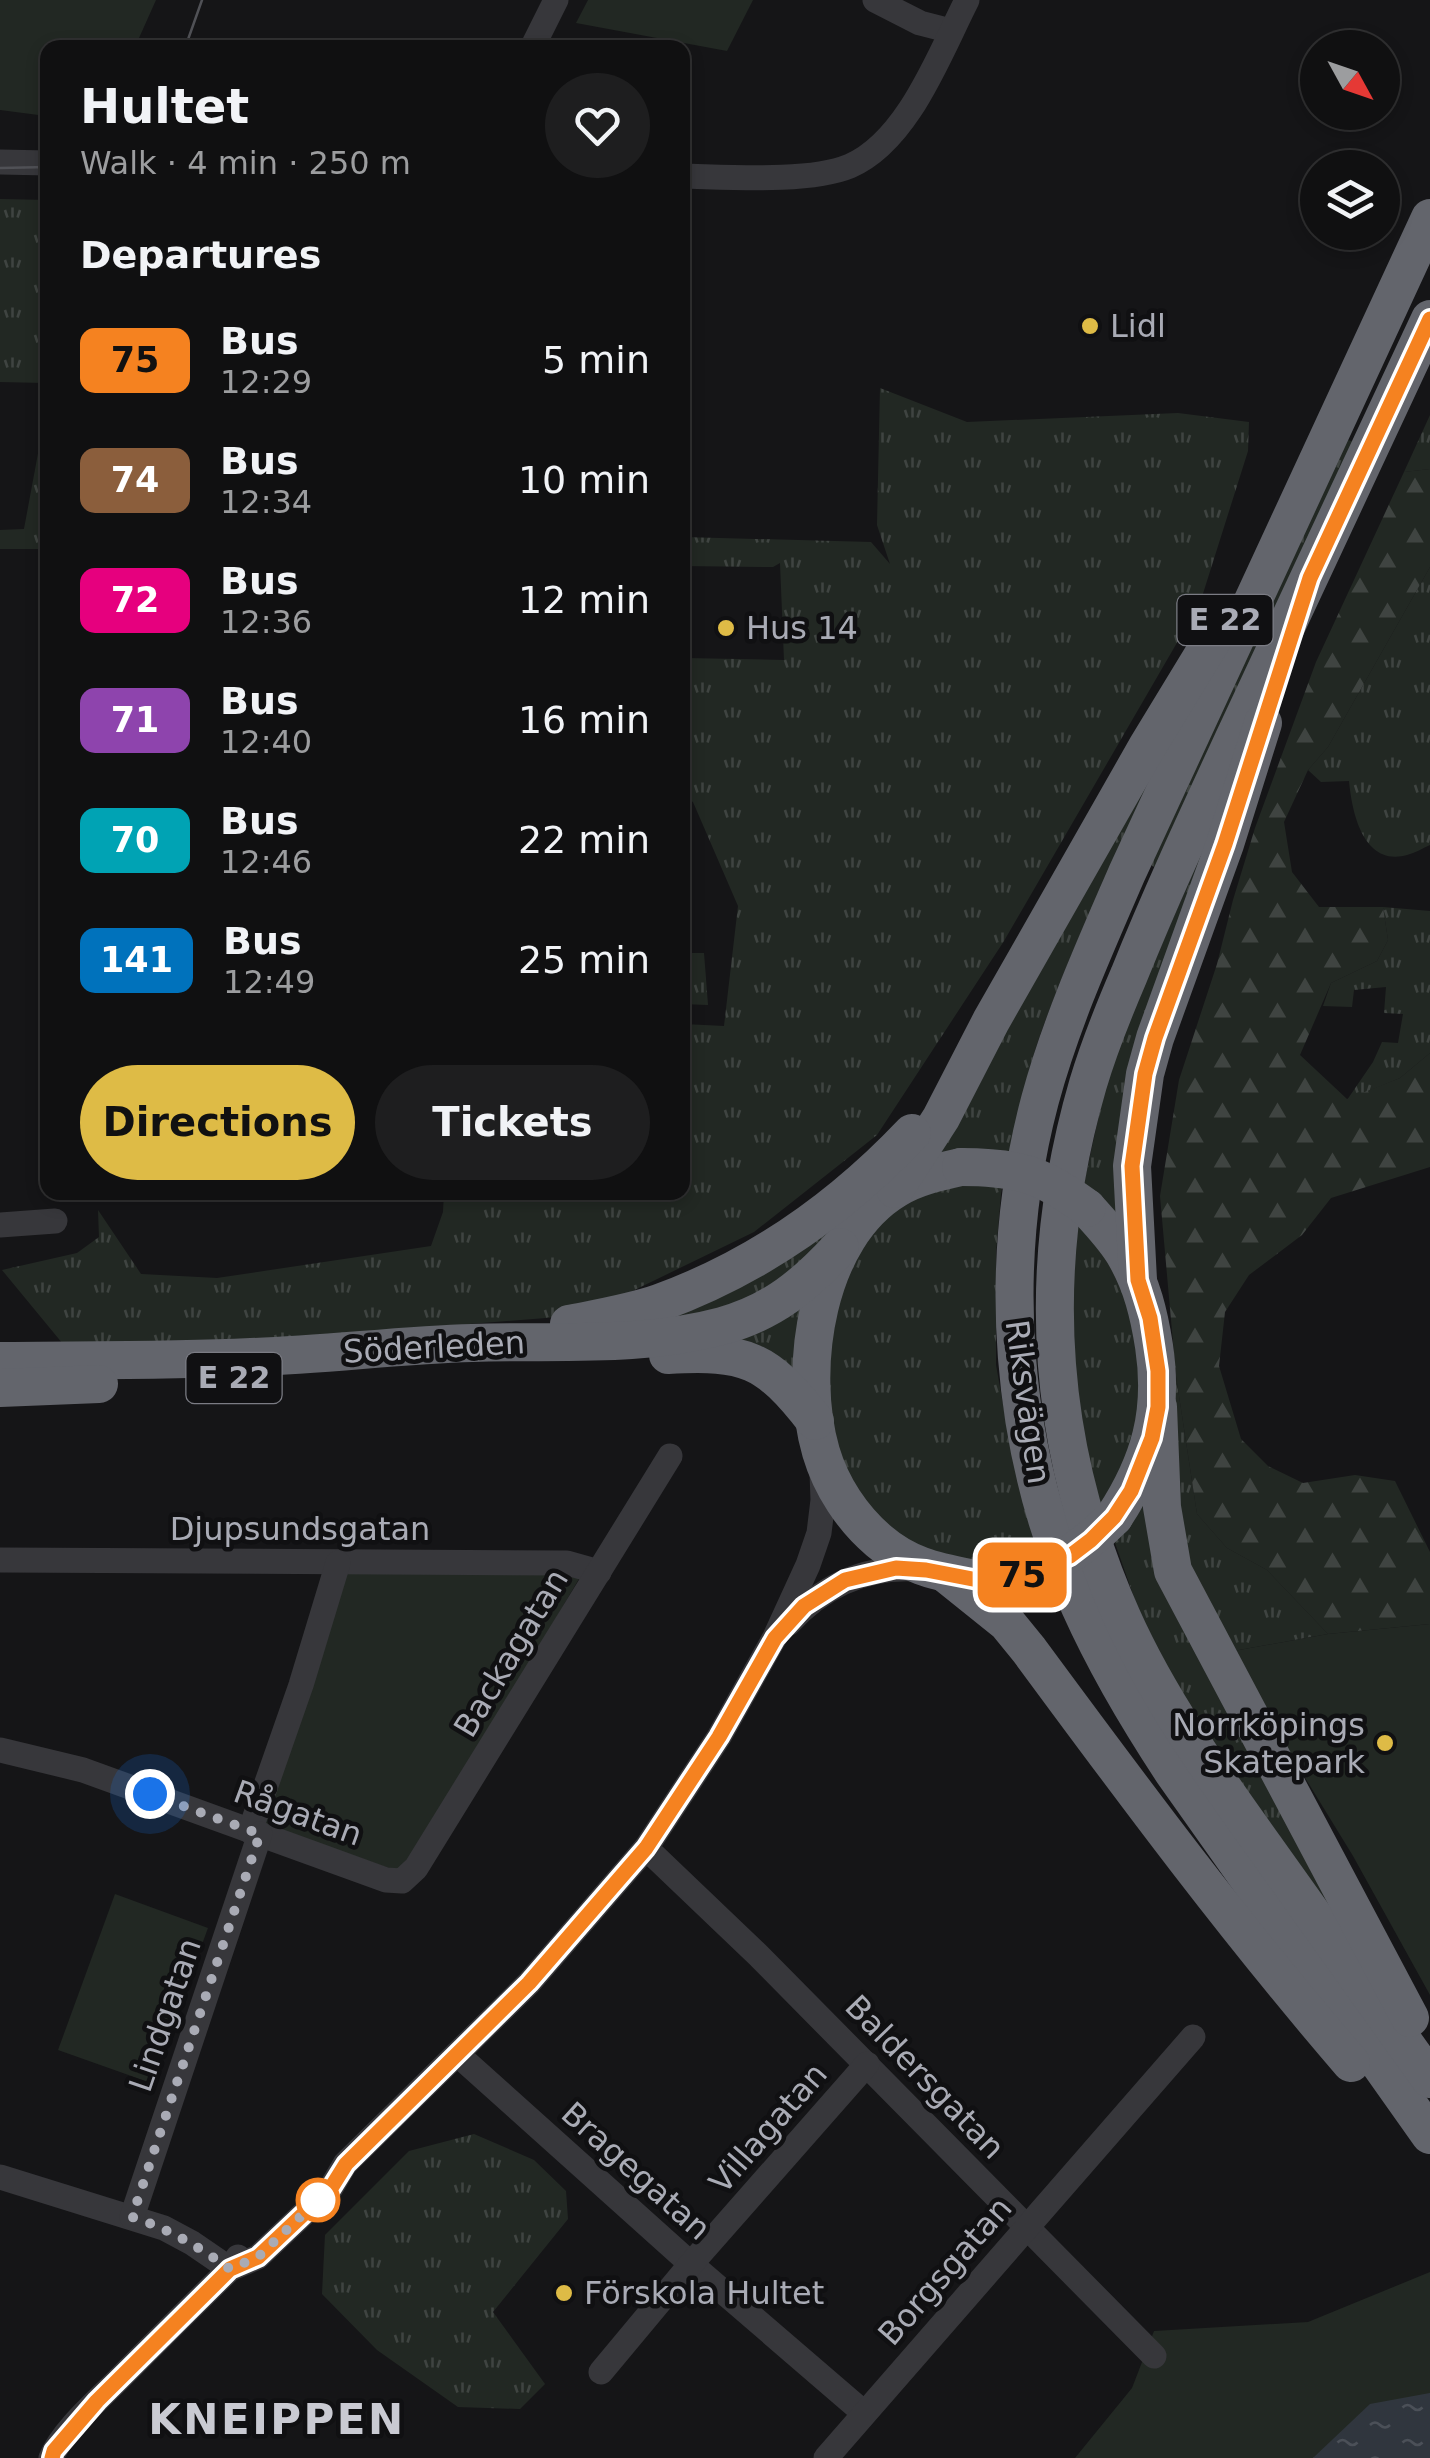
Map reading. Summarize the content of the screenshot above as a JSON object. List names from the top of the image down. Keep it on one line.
{"streets":{"highway":["E 22","Söderleden","Riksvägen"],"street":["Djupsundsgatan","Backagatan","Rågatan","Lindgatan","Baldersgatan","Villagatan","Bragegatan","Borgsgatan"]},"crossings":[["E 22","Söderleden"],["E 22","Riksvägen"],["Djupsundsgatan","Backagatan"],["Djupsundsgatan","Lindgatan"],["Backagatan","Rågatan"],["Rågatan","Lindgatan"],["Baldersgatan","Villagatan"],["Baldersgatan","Borgsgatan"],["Villagatan","Bragegatan"],["Bragegatan","Borgsgatan"]],"districts":["KNEIPPEN"],"places":["Lidl","Hus 14","Norrköpings Skatepark","Förskola Hultet"],"lines":["bus line 75"],"north":"bottom right","page":{"on_map":"75","heading":[["Hultet","Walk · 4 min · 250 m"],"Departures"],"list":[{"mark":"75","name":"Bus","note":"12:29","value":"5 min"},{"mark":"74","name":"Bus","note":"12:34","value":"10 min"},{"mark":"72","name":"Bus","note":"12:36","value":"12 min"},{"mark":"71","name":"Bus","note":"12:40","value":"16 min"},{"mark":"70","name":"Bus","note":"12:46","value":"22 min"},{"mark":"141","name":"Bus","note":"12:49","value":"25 min"}],"buttons":["Directions","Tickets"]}}
